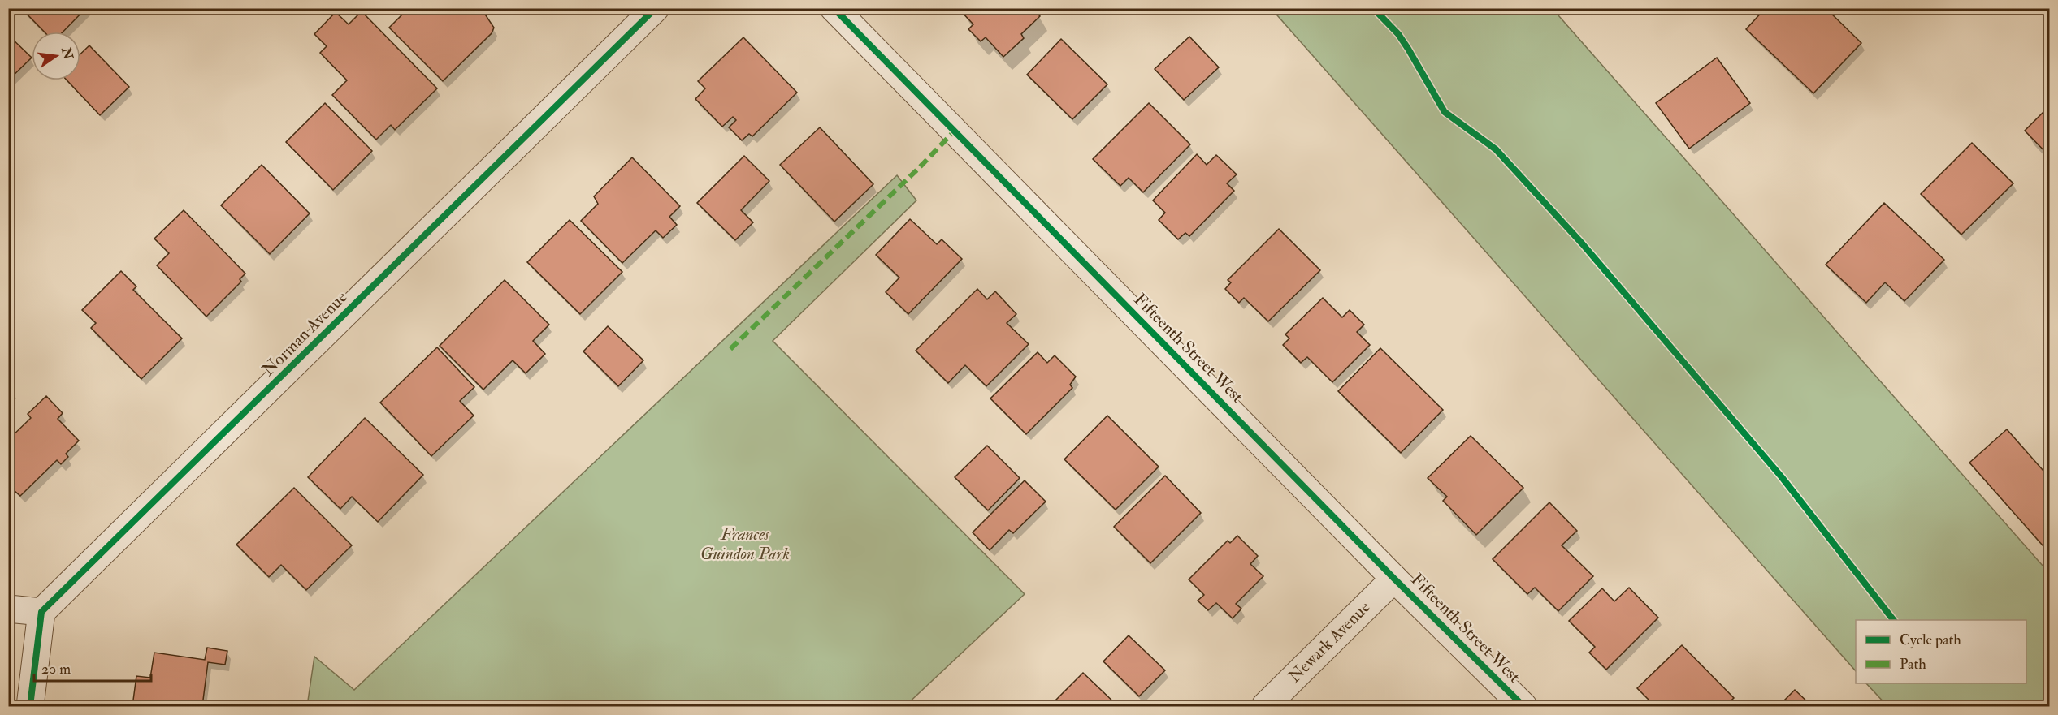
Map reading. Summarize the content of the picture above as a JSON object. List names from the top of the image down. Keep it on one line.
{"streets":{"street":["Norman Avenue","Fifteenth Street West","Newark Avenue"]},"crossings":[["Fifteenth Street West","Newark Avenue"]],"parks":["Frances Guindon Park"],"legend":["Cycle path","Path"],"scale_bar":"20 m","north":"right"}
